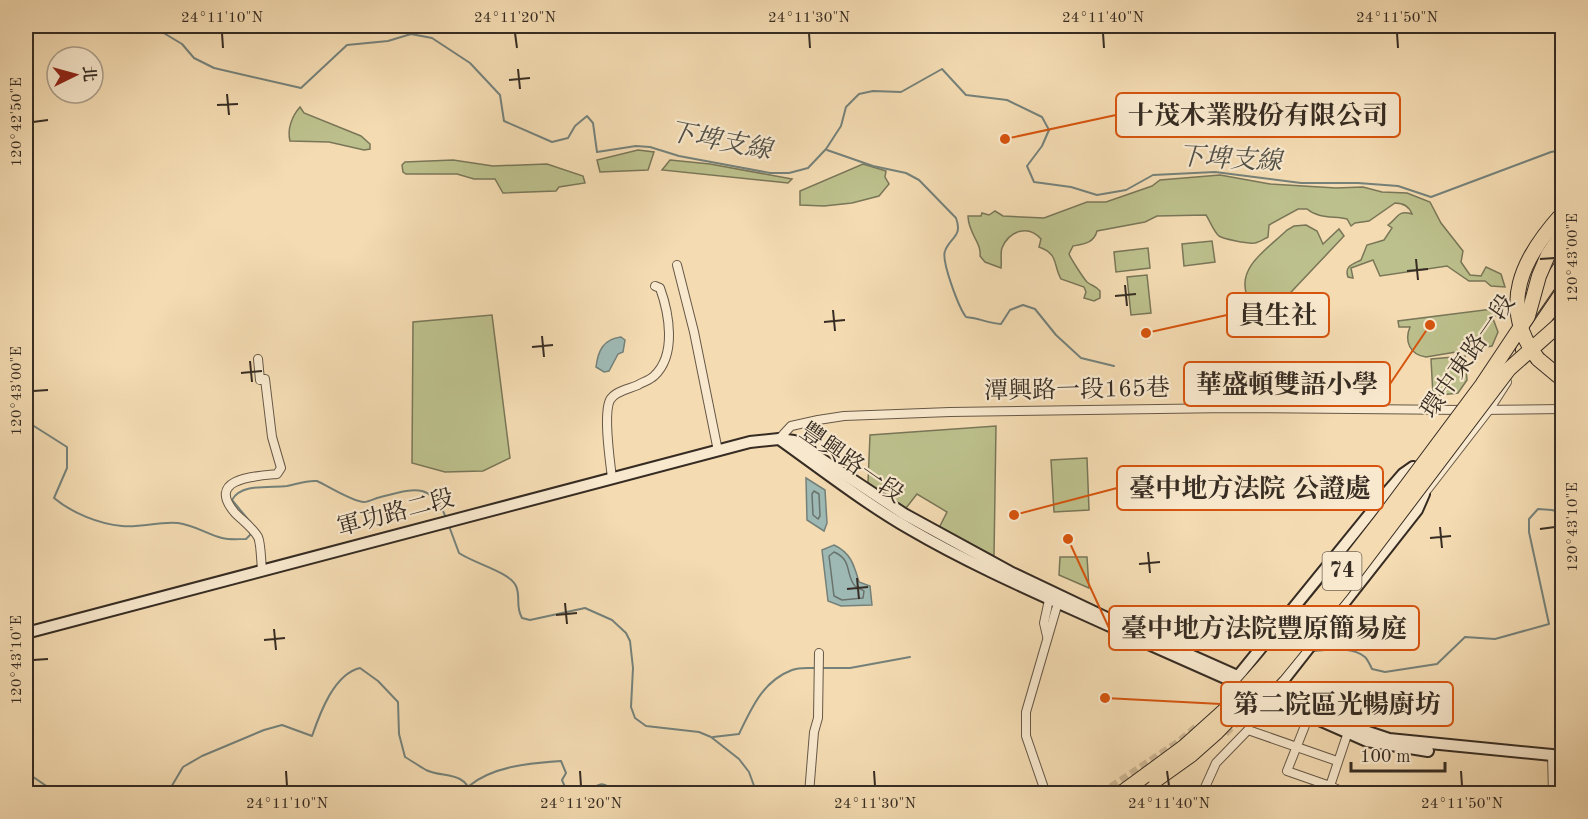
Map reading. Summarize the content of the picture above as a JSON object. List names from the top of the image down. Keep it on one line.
{"streets":{"highway":["74"],"street":["環中東路一段","潭興路一段165巷","豐興路一段","軍功路二段"]},"crossings":[["環中東路一段","潭興路一段165巷"],["潭興路一段165巷","豐興路一段"],["潭興路一段165巷","軍功路二段"],["豐興路一段","軍功路二段"]],"water":["下埤支線"],"places":["十茂木業股份有限公司","華盛頓雙語小學","員生社","臺中地方法院 公證處","臺中地方法院豐原簡易庭","第二院區光暢廚坊"],"scale_bar":"100 m","north":"right","coordinates":["24°11'10\"N","24°11'20\"N","24°11'30\"N","24°11'40\"N","24°11'50\"N","120°42'50\"E","120°43'00\"E","120°43'10\"E"]}
